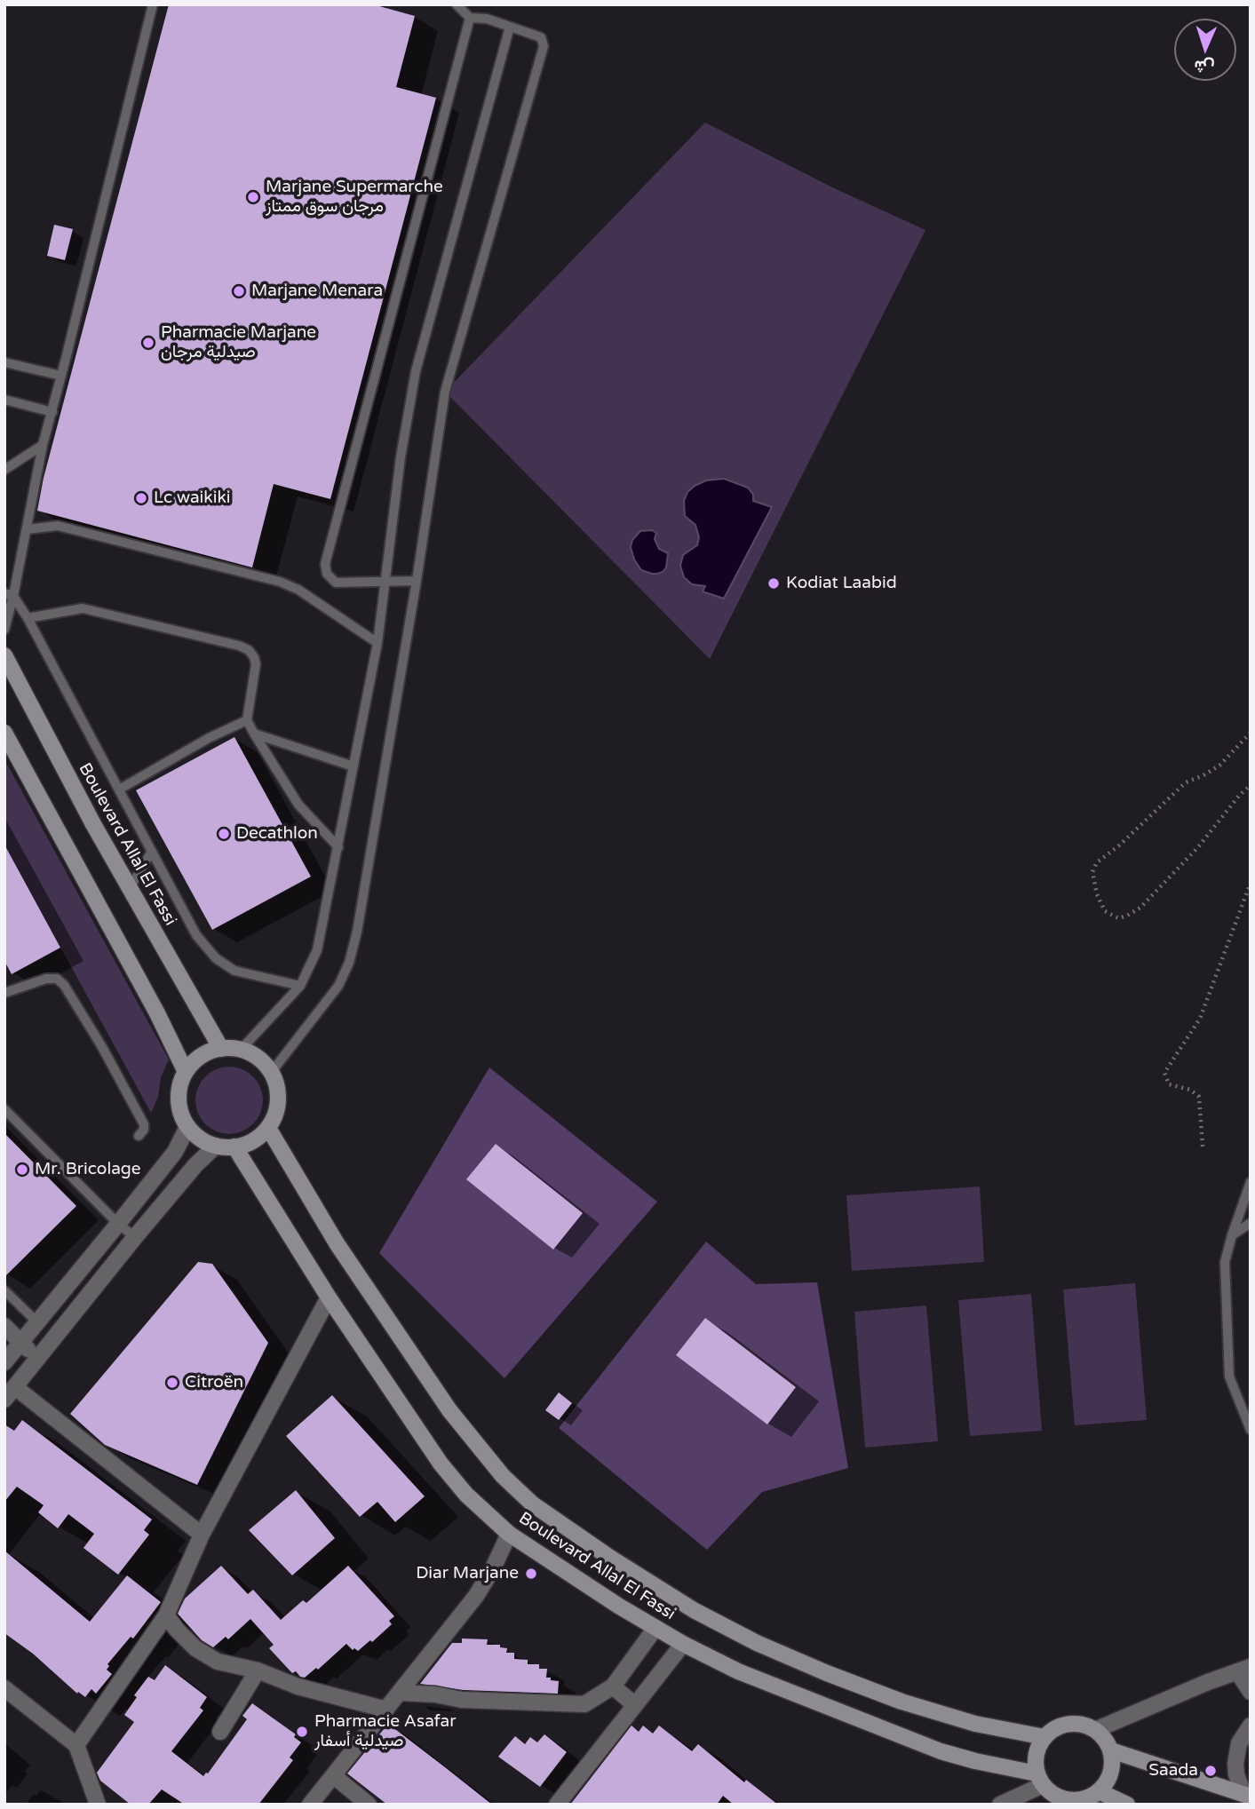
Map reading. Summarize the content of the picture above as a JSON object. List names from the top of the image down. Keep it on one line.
{"streets":{"main road":["Boulevard Allal El Fassi"]},"places":["Marjane Supermarche مرجان سوق ممتاز","Marjane Menara","Pharmacie Marjane صيدلية مرجان","Lc waikiki","Kodiat Laabid","Decathlon","Mr. Bricolage","Citroën","Diar Marjane","Pharmacie Asafar صيدلية أسفار","Saada"],"north":"bottom"}
